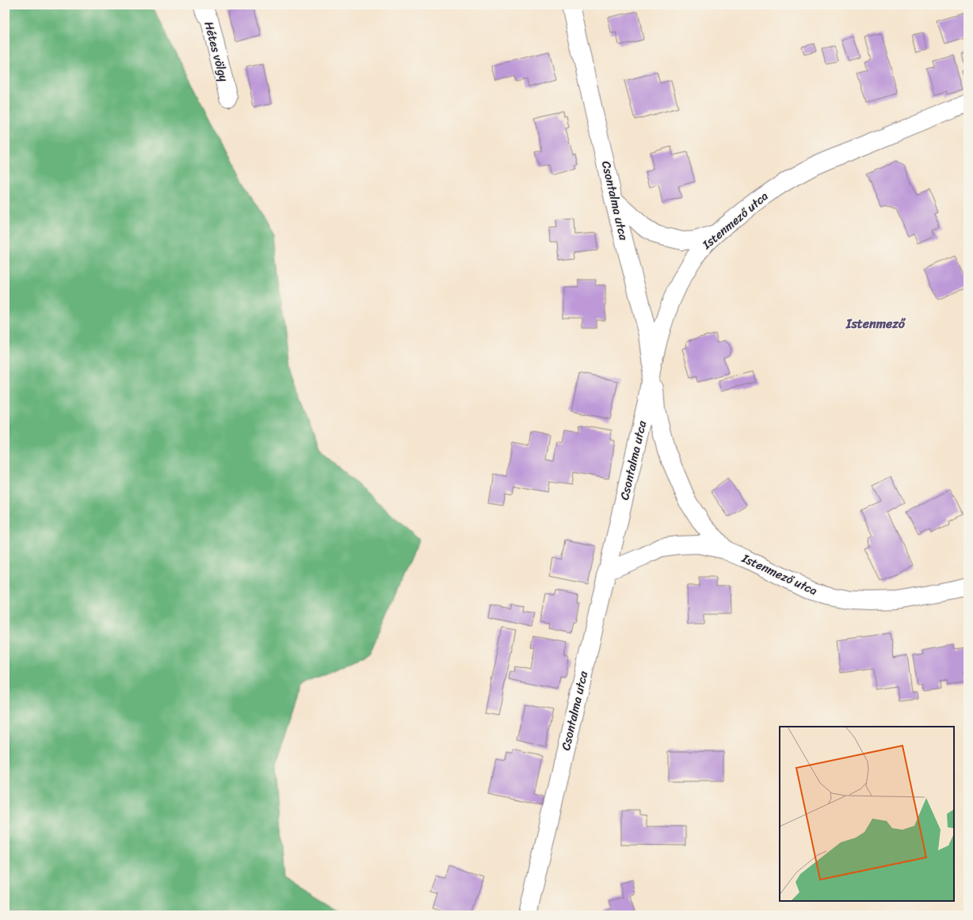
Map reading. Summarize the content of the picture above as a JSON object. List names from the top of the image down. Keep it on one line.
{"streets":{"street":["Hétes völgy","Csontalma utca","Istenmező utca"]},"crossings":[["Csontalma utca","Istenmező utca"]],"districts":["Istenmező"]}
